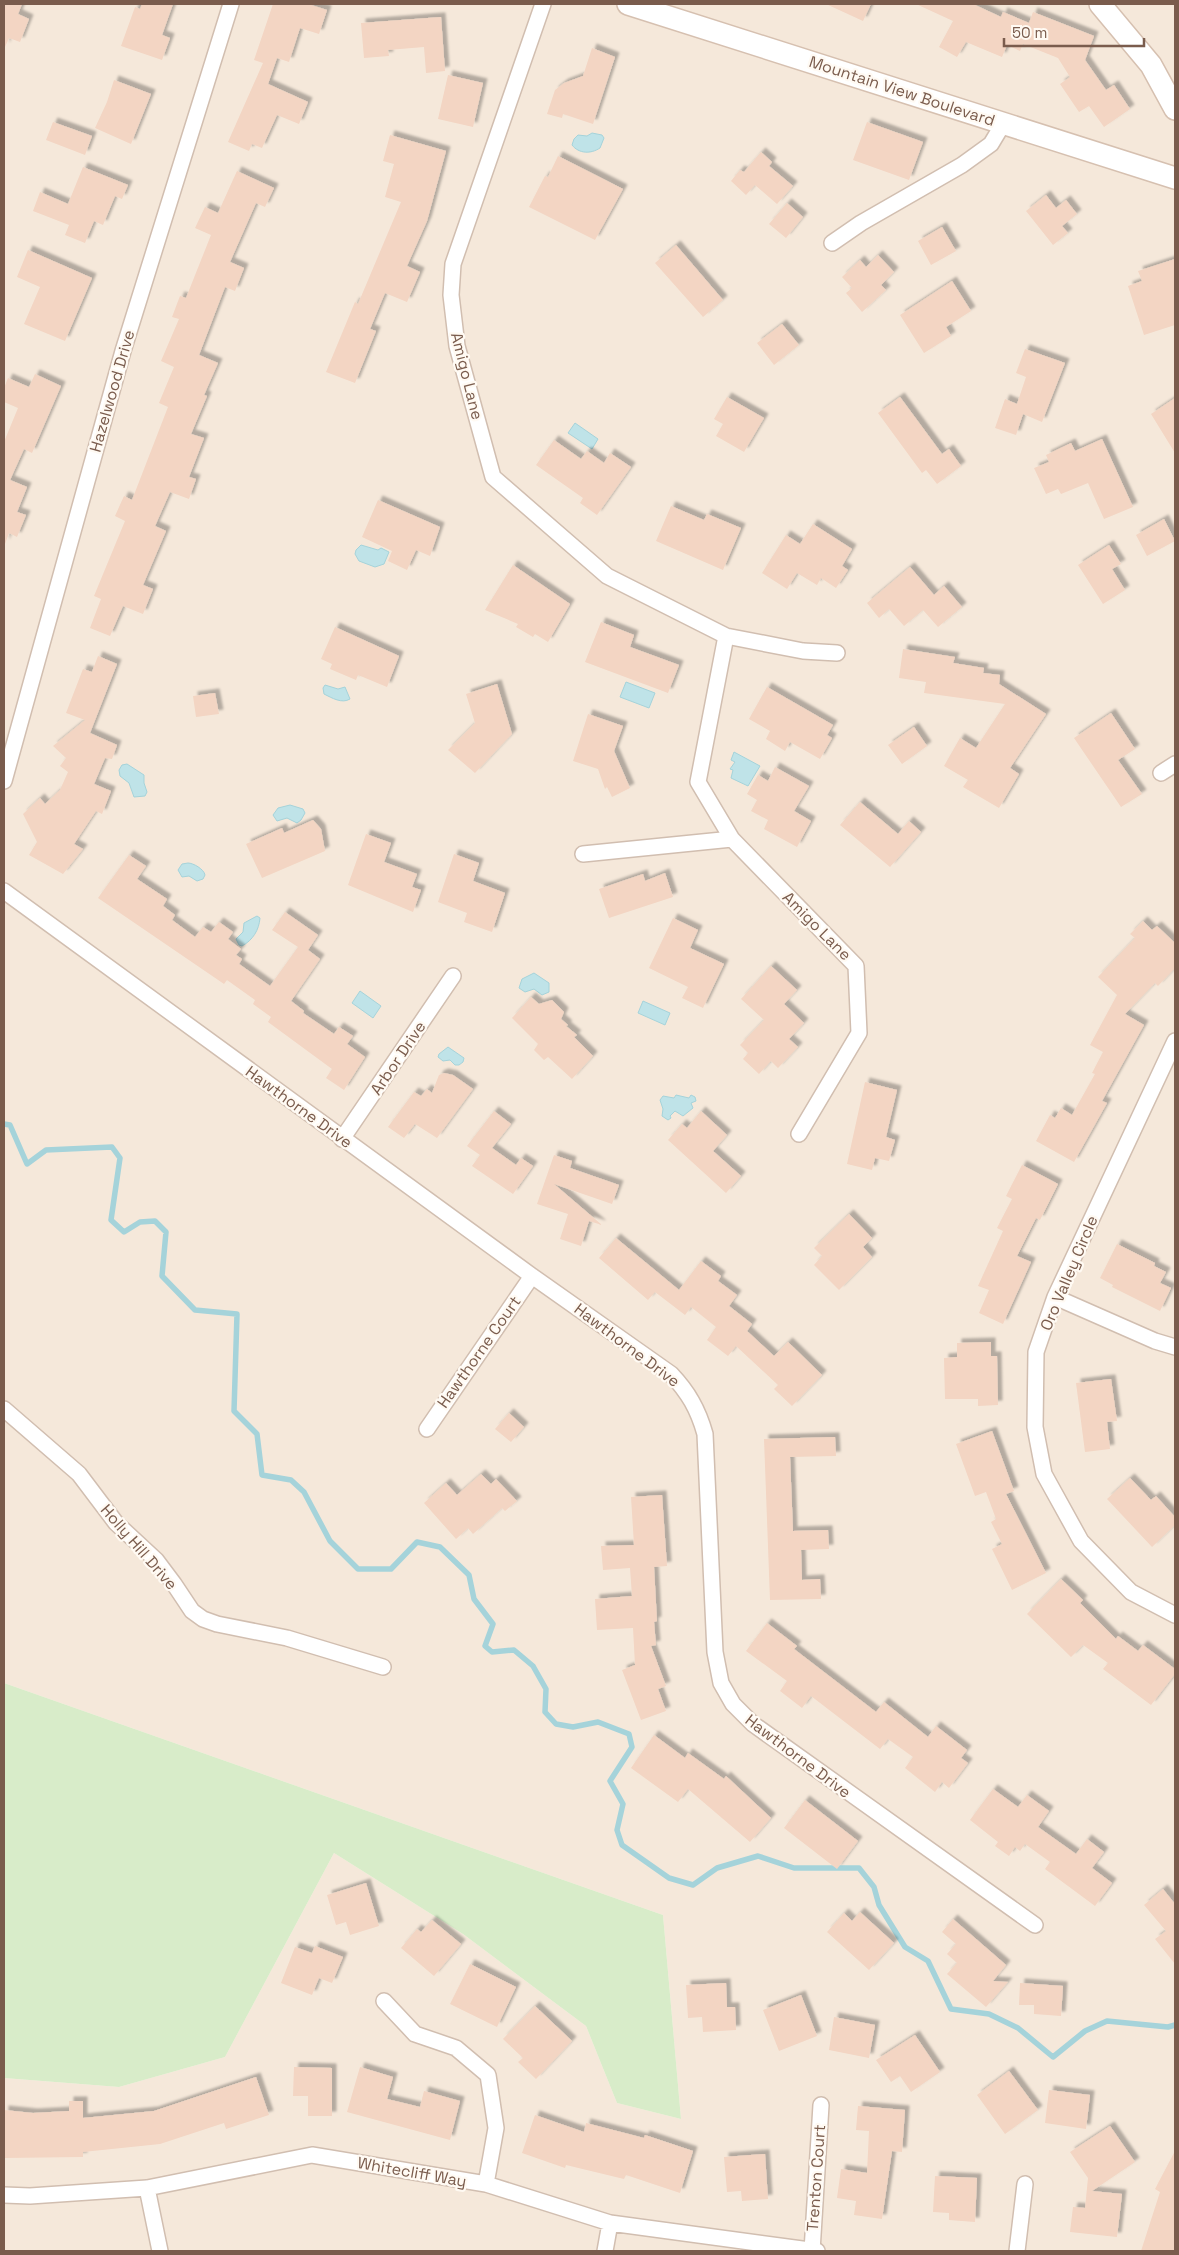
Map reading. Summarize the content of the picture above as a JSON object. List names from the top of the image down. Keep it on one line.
{"streets":{"street":["Mountain View Boulevard","Amigo Lane","Hazelwood Drive","Arbor Drive","Hawthorne Drive","Oro Valley Circle","Hawthorne Court","Holly Hill Drive","Whitecliff Way","Trenton Court"]},"crossings":[["Arbor Drive","Hawthorne Drive"],["Hawthorne Drive","Hawthorne Court"],["Whitecliff Way","Trenton Court"]],"scale_bar":"50 m"}
